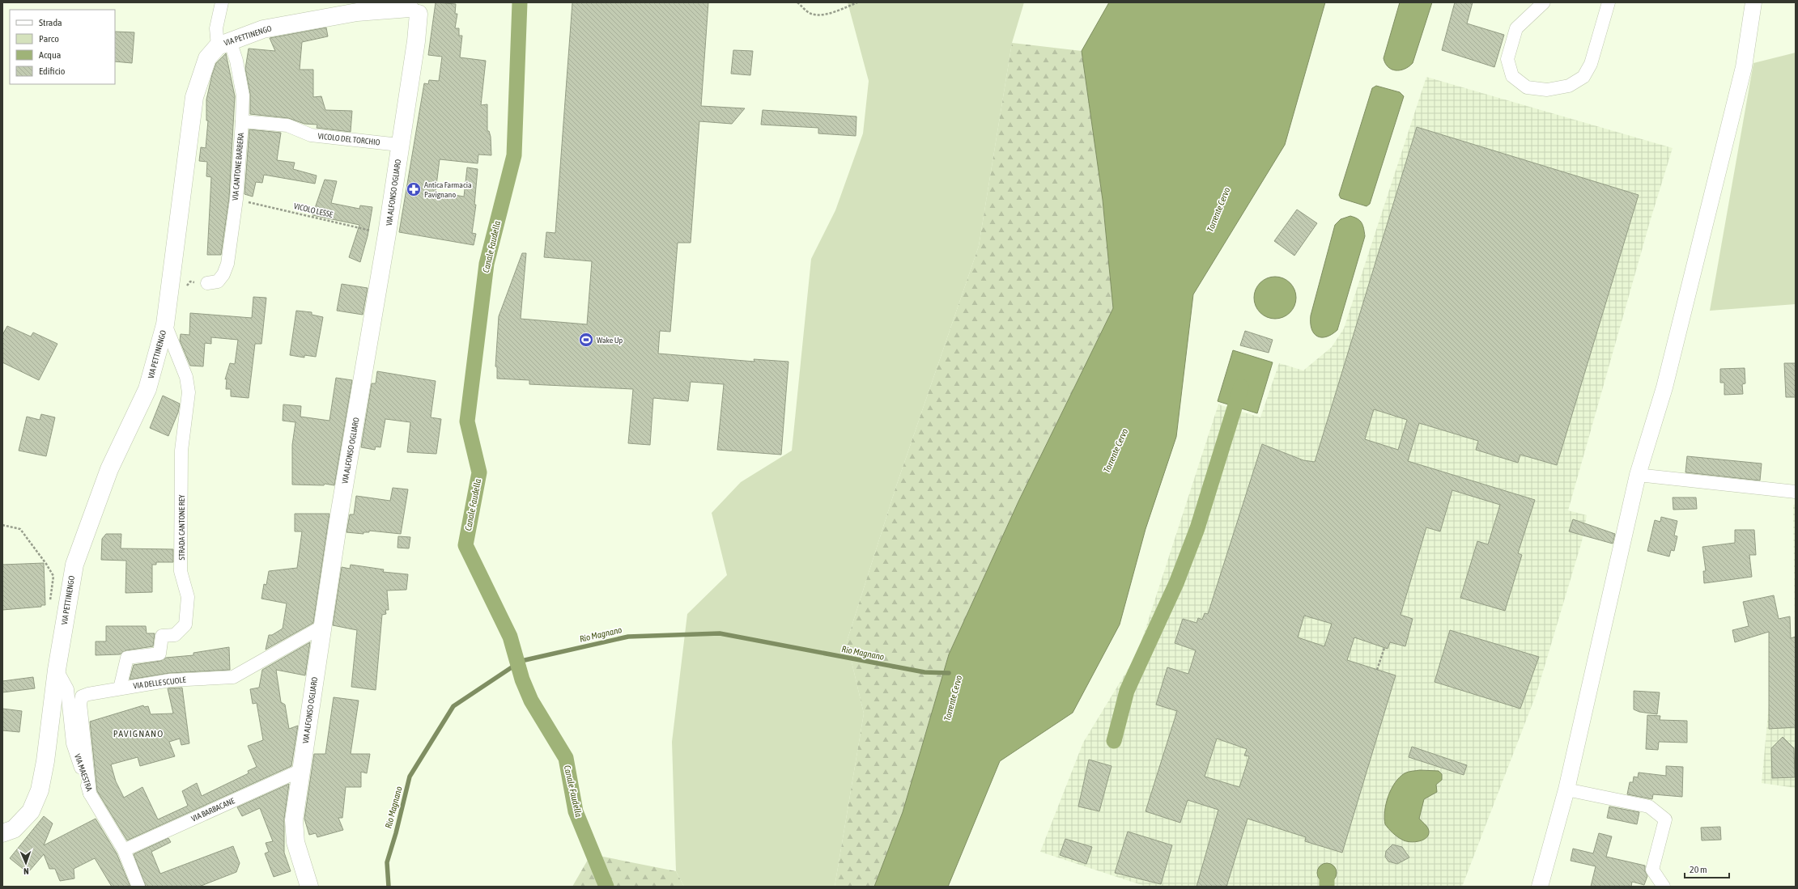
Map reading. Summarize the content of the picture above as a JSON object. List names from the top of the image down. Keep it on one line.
{"streets":{"main road":["VIA PETTINENGO","VIA ALFONSO OGLIARO"],"street":["VICOLO DEL TORCHIO","VIA CANTONE BARBERA","STRADA CANTONE REY","VIA DELLE SCUOLE","VIA MAESTRA","VIA BARBACANE"],"path":["VICOLO LESSE"]},"crossings":[["VIA PETTINENGO","VIA CANTONE BARBERA"],["VIA PETTINENGO","VIA ALFONSO OGLIARO"],["VIA PETTINENGO","STRADA CANTONE REY"],["VIA PETTINENGO","VIA MAESTRA"],["VICOLO DEL TORCHIO","VIA CANTONE BARBERA"],["VICOLO DEL TORCHIO","VIA ALFONSO OGLIARO"],["VIA CANTONE BARBERA","VICOLO LESSE"],["VIA ALFONSO OGLIARO","VICOLO LESSE"],["VIA ALFONSO OGLIARO","VIA DELLE SCUOLE"],["VIA ALFONSO OGLIARO","VIA BARBACANE"],["STRADA CANTONE REY","VIA DELLE SCUOLE"],["VIA DELLE SCUOLE","VIA MAESTRA"],["VIA MAESTRA","VIA BARBACANE"]],"districts":["PAVIGNANO"],"water":["Torrente Cervo","Canale Faudella","Rio Magnano"],"places":{"pharmacy":["Antica Farmacia Pavignano"],"sports":["Wake Up"]},"legend":["Strada","Parco","Acqua","Edificio"],"scale_bar":"20 m","north":"bottom"}
